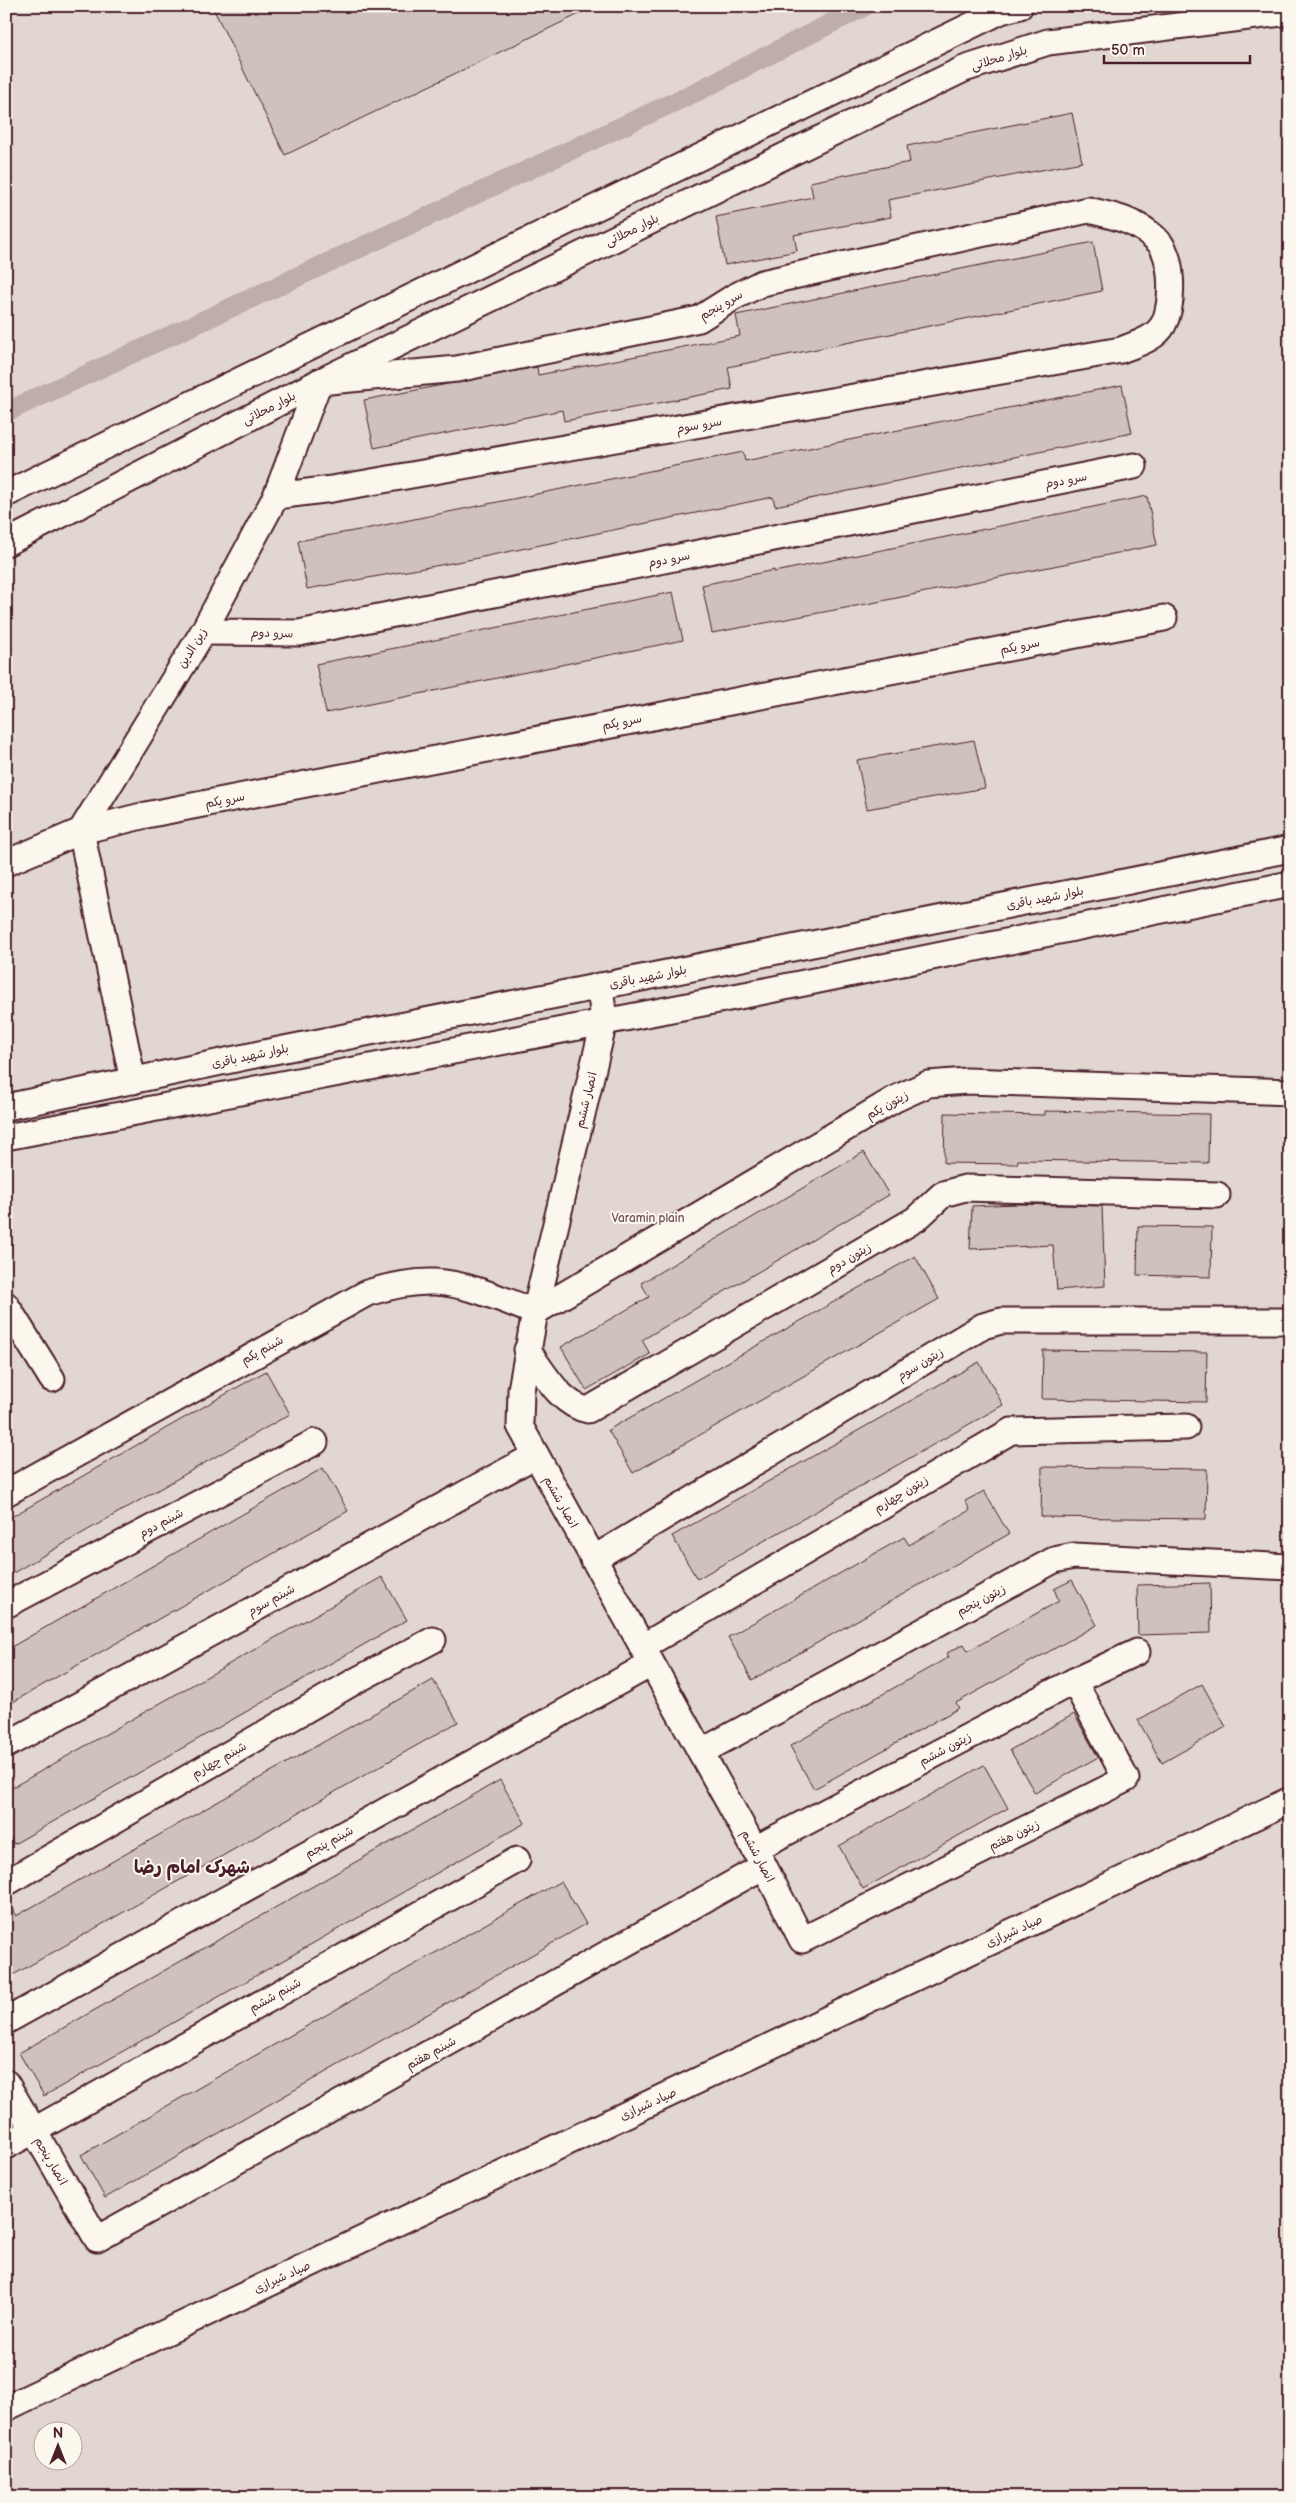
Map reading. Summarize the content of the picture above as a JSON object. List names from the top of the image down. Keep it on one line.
{"streets":{"street":["بلوار محلاتی","سرو پنجم","سرو سوم","سرو دوم","سرو یکم","زین الدین","بلوار شهید باقری","انصار ششم","زیتون یکم","زیتون دوم","شبنم یکم","زیتون سوم","زیتون چهارم","شبنم دوم","شبنم سوم","زیتون پنجم","زیتون ششم","شبنم چهارم","زیتون هفتم","شبنم پنجم","صیاد شیرازی","شبنم ششم","شبنم هفتم","انصار پنجم"]},"crossings":[["بلوار محلاتی","سرو پنجم"],["بلوار محلاتی","زین الدین"],["سرو پنجم","سرو سوم"],["سرو پنجم","زین الدین"],["سرو سوم","زین الدین"],["سرو دوم","زین الدین"],["سرو یکم","زین الدین"],["بلوار شهید باقری","انصار ششم"],["انصار ششم","زیتون یکم"],["انصار ششم","زیتون دوم"],["انصار ششم","شبنم یکم"],["انصار ششم","زیتون سوم"],["انصار ششم","زیتون چهارم"],["انصار ششم","شبنم سوم"],["انصار ششم","زیتون پنجم"],["انصار ششم","زیتون ششم"],["انصار ششم","زیتون هفتم"],["انصار ششم","شبنم پنجم"],["انصار ششم","شبنم هفتم"],["زیتون یکم","شبنم یکم"],["زیتون چهارم","شبنم پنجم"],["زیتون ششم","زیتون هفتم"],["زیتون ششم","شبنم هفتم"],["شبنم ششم","انصار پنجم"],["شبنم هفتم","انصار پنجم"]],"districts":["شهرک امام رضا"],"parks":["Varamin plain"],"scale_bar":"50 m","north":"top"}
